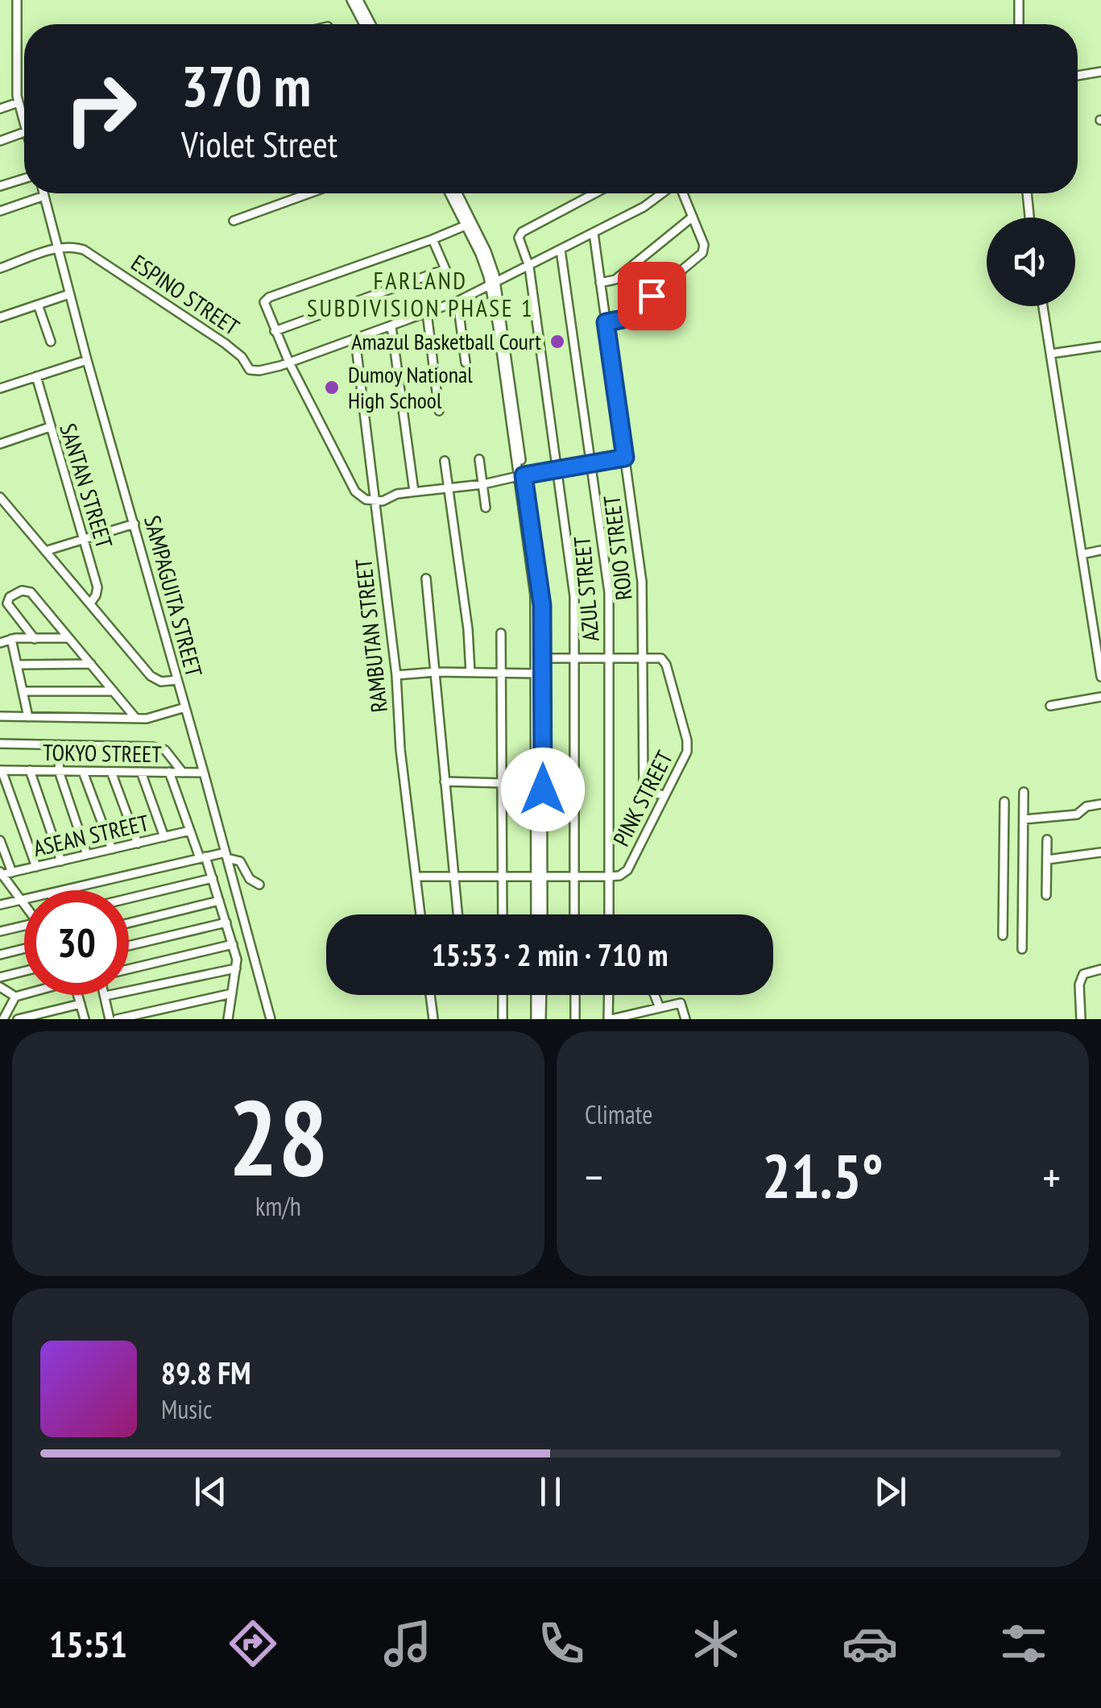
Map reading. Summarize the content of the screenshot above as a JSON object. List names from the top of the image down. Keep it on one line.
{"streets":{"street":["ESPINO STREET","SANTAN STREET","ROJO STREET","AZUL STREET","SAMPAGUITA STREET","RAMBUTAN STREET","TOKYO STREET","PINK STREET","ASEAN STREET"]},"crossings":[["ESPINO STREET","ROJO STREET"],["ESPINO STREET","AZUL STREET"],["ESPINO STREET","SAMPAGUITA STREET"],["ESPINO STREET","RAMBUTAN STREET"],["ROJO STREET","PINK STREET"],["AZUL STREET","PINK STREET"],["SAMPAGUITA STREET","TOKYO STREET"],["RAMBUTAN STREET","PINK STREET"]],"districts":["FARLAND SUBDIVISION PHASE 1"],"places":["Amazul Basketball Court","Dumoy National High School"],"page":{"turn":["370 m","Violet Street"],"limit":"30","trip":"15:53 · 2 min · 710 m","tile":[["28","km/h"],"Climate"],"heat":["−","21.5°","+"],"song":["89.8 FM","Music"],"tabs":"15:51"}}
